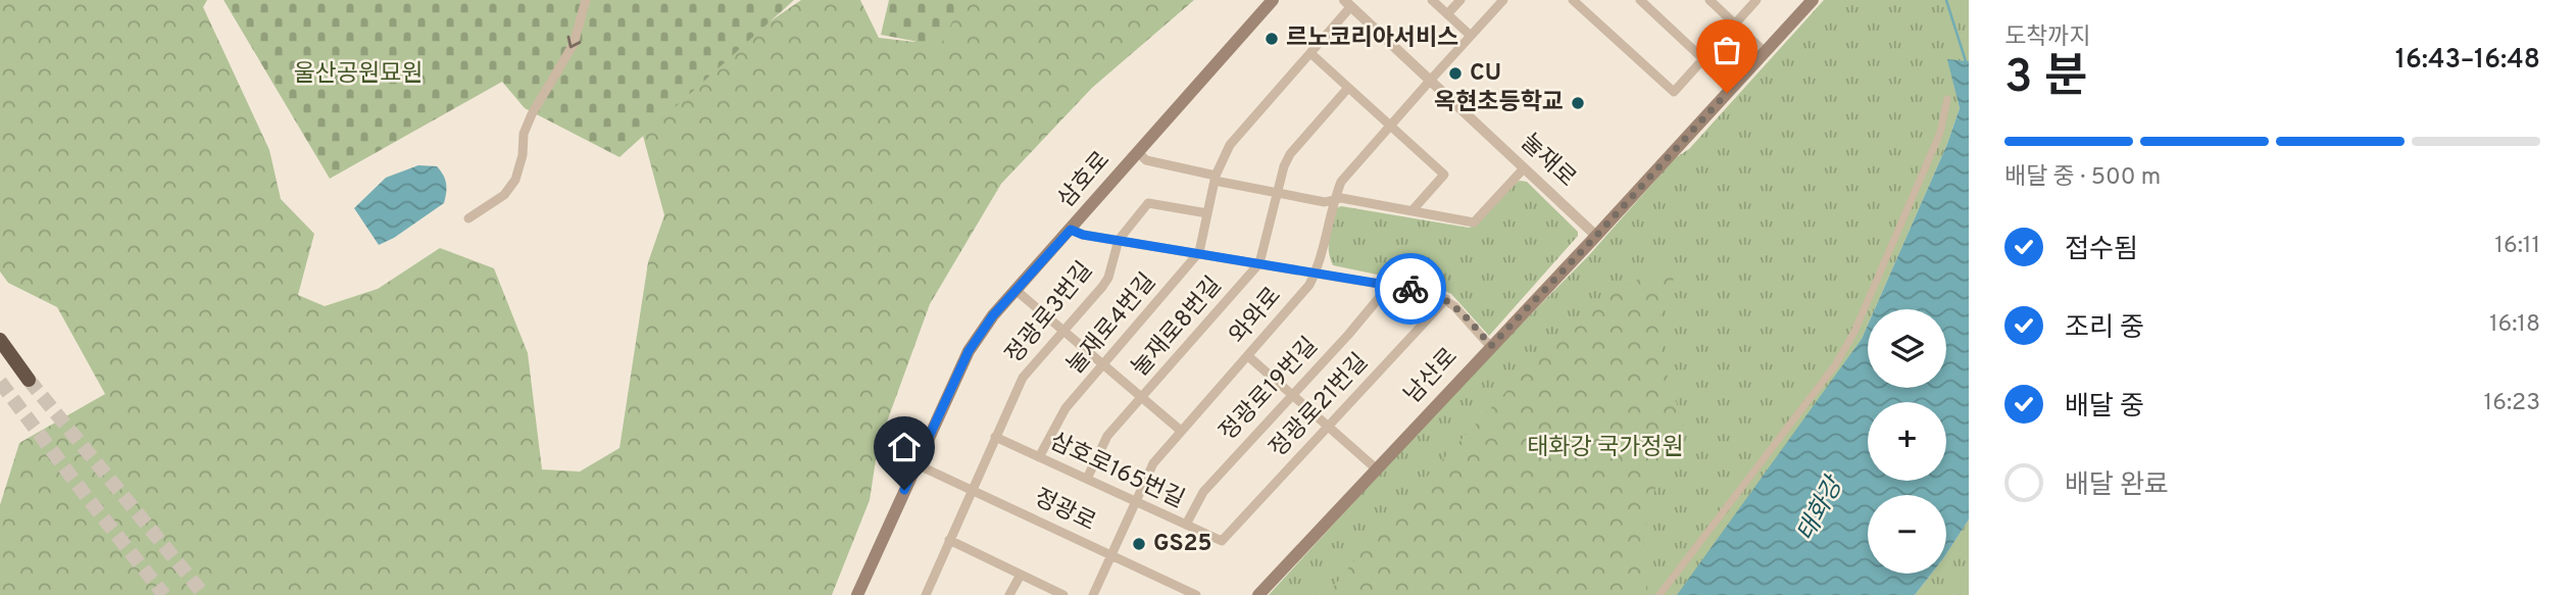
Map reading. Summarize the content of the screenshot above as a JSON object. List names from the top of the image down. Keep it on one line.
{"streets":{"main road":["삼호로","남산로"],"street":["눌재로","정광로3번길","와와로","눌재로4번길","눌재로8번길","정광로19번길","정광로21번길","삼호로165번길","정광로"]},"crossings":[["눌재로","와와로"],["눌재로","눌재로4번길"],["눌재로","남산로"],["삼호로","정광로"],["정광로3번길","삼호로165번길"],["정광로3번길","정광로"],["와와로","삼호로165번길"],["와와로","정광로"],["눌재로4번길","삼호로165번길"],["눌재로8번길","삼호로165번길"],["정광로19번길","삼호로165번길"],["정광로21번길","삼호로165번길"]],"water":["태화강"],"parks":["울산공원묘원","태화강 국가정원"],"places":["르노코리아서비스","CU","옥현초등학교","GS25"],"page":{"heading":["3 분","도착까지","16:43–16:48"],"bar":"배달 중 · 500 m","list":[["접수됨","16:11"],["조리 중","16:18"],["배달 중","16:23"],"배달 완료"],"map_buttons":["+","−"]}}
